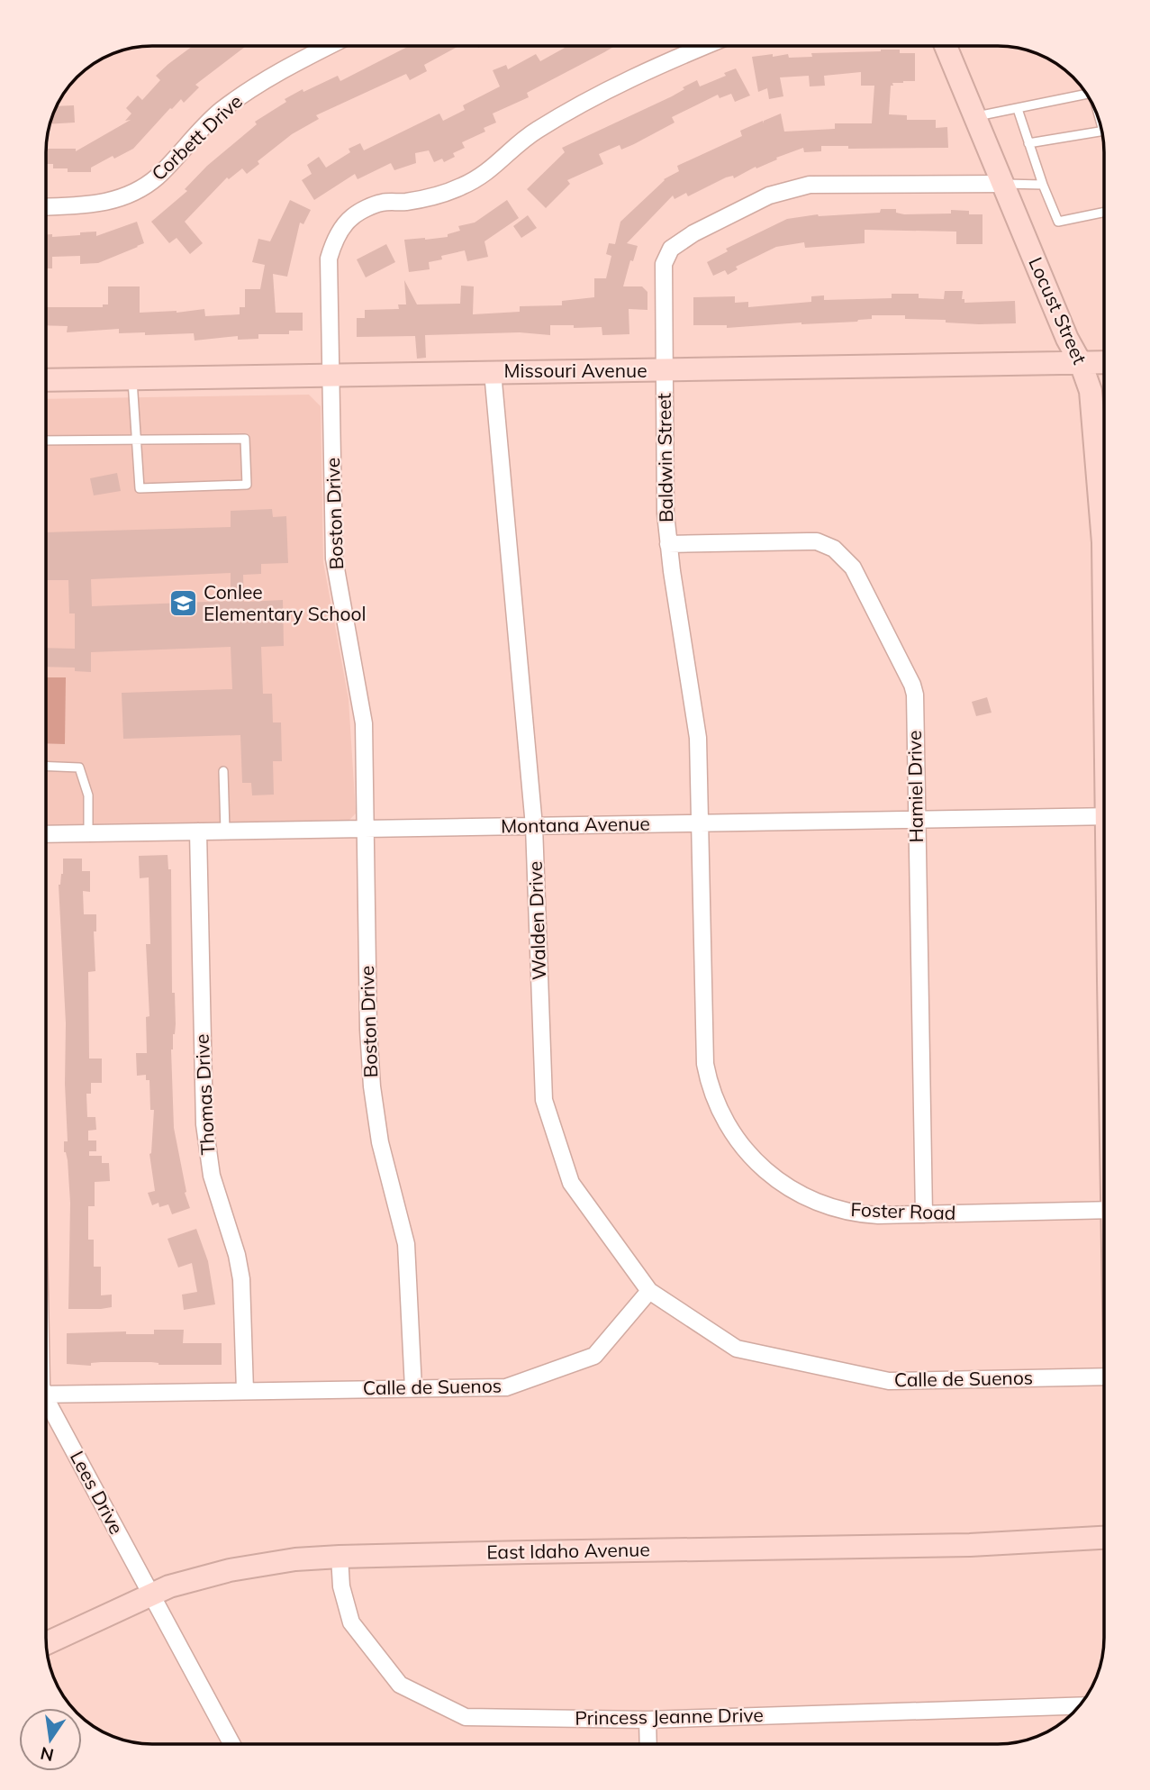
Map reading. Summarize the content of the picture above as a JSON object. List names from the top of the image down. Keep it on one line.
{"streets":{"street":["Corbett Drive","Locust Street","Missouri Avenue","Baldwin Street","Boston Drive","Hamiel Drive","Montana Avenue","Walden Drive","Thomas Drive","Foster Road","Calle de Suenos","Lees Drive","East Idaho Avenue","Princess Jeanne Drive"]},"crossings":[["Locust Street","Missouri Avenue"],["Locust Street","Baldwin Street"],["Missouri Avenue","Baldwin Street"],["Missouri Avenue","Boston Drive"],["Missouri Avenue","Walden Drive"],["Baldwin Street","Hamiel Drive"],["Baldwin Street","Montana Avenue"],["Baldwin Street","Foster Road"],["Boston Drive","Montana Avenue"],["Boston Drive","Calle de Suenos"],["Hamiel Drive","Montana Avenue"],["Hamiel Drive","Foster Road"],["Montana Avenue","Walden Drive"],["Montana Avenue","Thomas Drive"],["Montana Avenue","Foster Road"],["Walden Drive","Calle de Suenos"],["Thomas Drive","Calle de Suenos"],["Lees Drive","East Idaho Avenue"],["East Idaho Avenue","Princess Jeanne Drive"]],"places":{"school or university":["Conlee Elementary School"]},"north":"bottom"}
